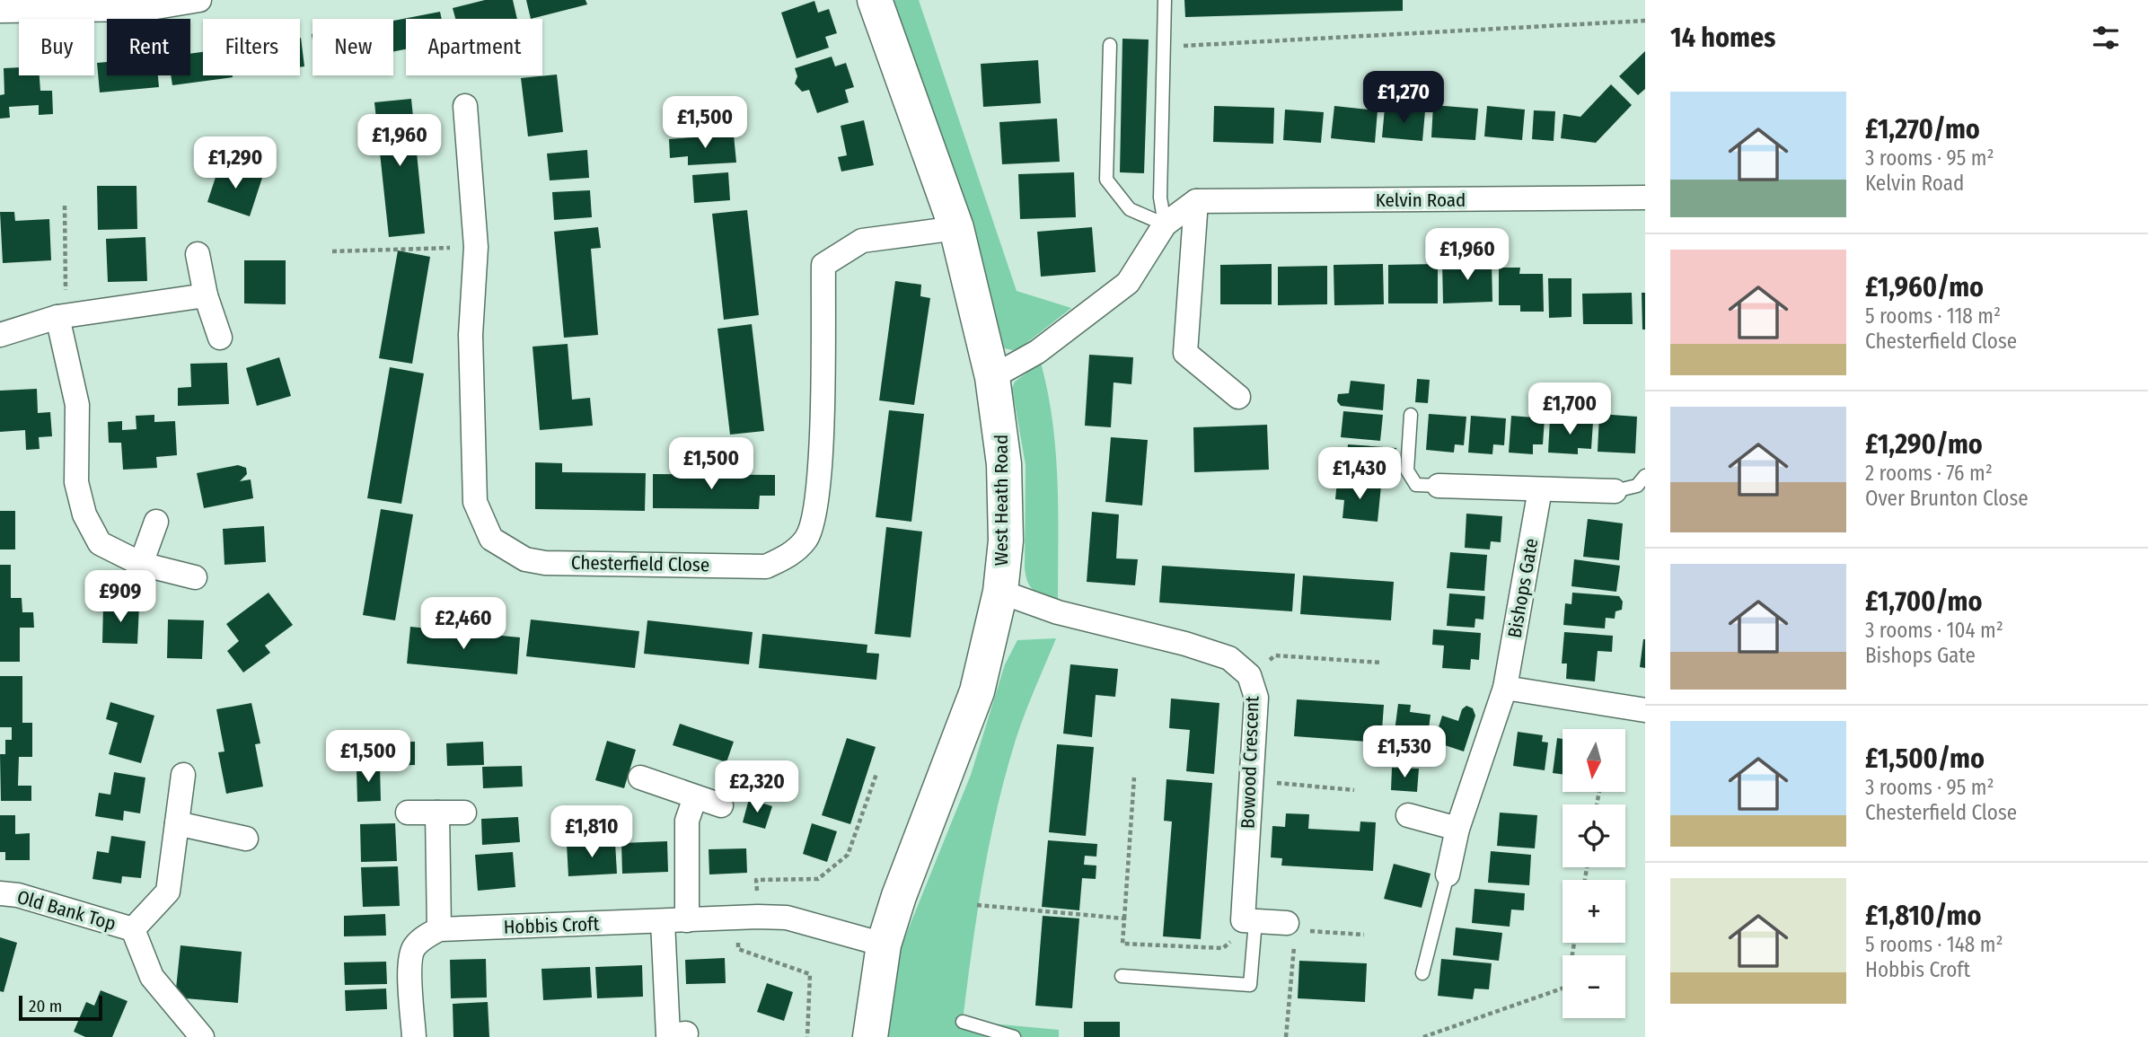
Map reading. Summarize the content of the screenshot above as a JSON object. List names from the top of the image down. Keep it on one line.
{"streets":{"street":["Kelvin Road","West Heath Road","Chesterfield Close","Bishops Gate","Bowood Crescent","Old Bank Top","Hobbis Croft"]},"crossings":[["West Heath Road","Chesterfield Close"],["West Heath Road","Bowood Crescent"],["West Heath Road","Hobbis Croft"]],"scale_bar":"20 m","north":"bottom","page":{"heading":"14 homes","chip":["Buy","Rent","Filters","New","Apartment"],"price":["£1,270","£1,500","£1,960","£1,290","£1,960","£1,700","£1,500","£1,430","£909","£2,460","£1,530","£1,500","£2,320","£1,810"],"list":[{"name":"£1,270/mo","note":"3 rooms · 95 m² · Kelvin Road"},{"name":"£1,960/mo","note":"5 rooms · 118 m² · Chesterfield Close"},{"name":"£1,290/mo","note":"2 rooms · 76 m² · Over Brunton Close"},{"name":"£1,700/mo","note":"3 rooms · 104 m² · Bishops Gate"},{"name":"£1,500/mo","note":"3 rooms · 95 m² · Chesterfield Close"},{"name":"£1,810/mo","note":"5 rooms · 148 m² · Hobbis Croft"}],"map_buttons":["+","−"],"scale":"20 m"}}
